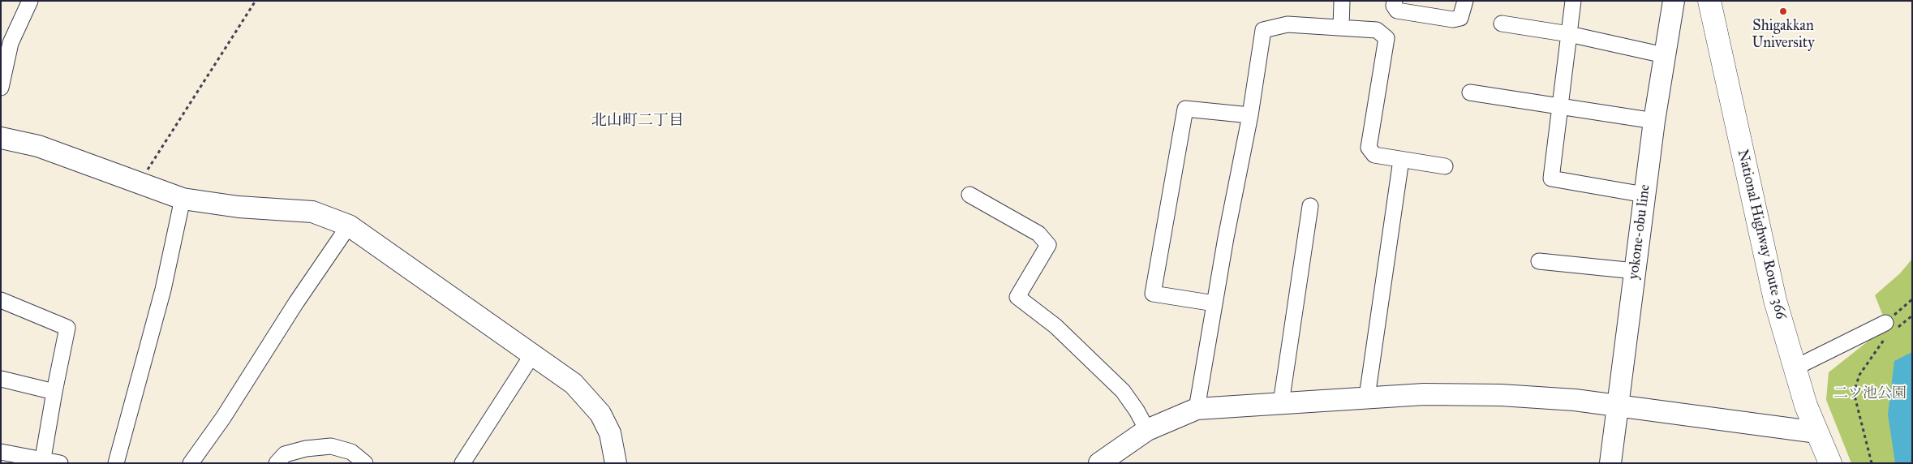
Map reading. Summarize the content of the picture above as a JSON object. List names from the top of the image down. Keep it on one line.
{"streets":{"highway":["National Highway Route 366"],"street":["yokone-obu line"]},"districts":["北山町二丁目"],"parks":["二ツ池公園"],"places":["Shigakkan University"]}
